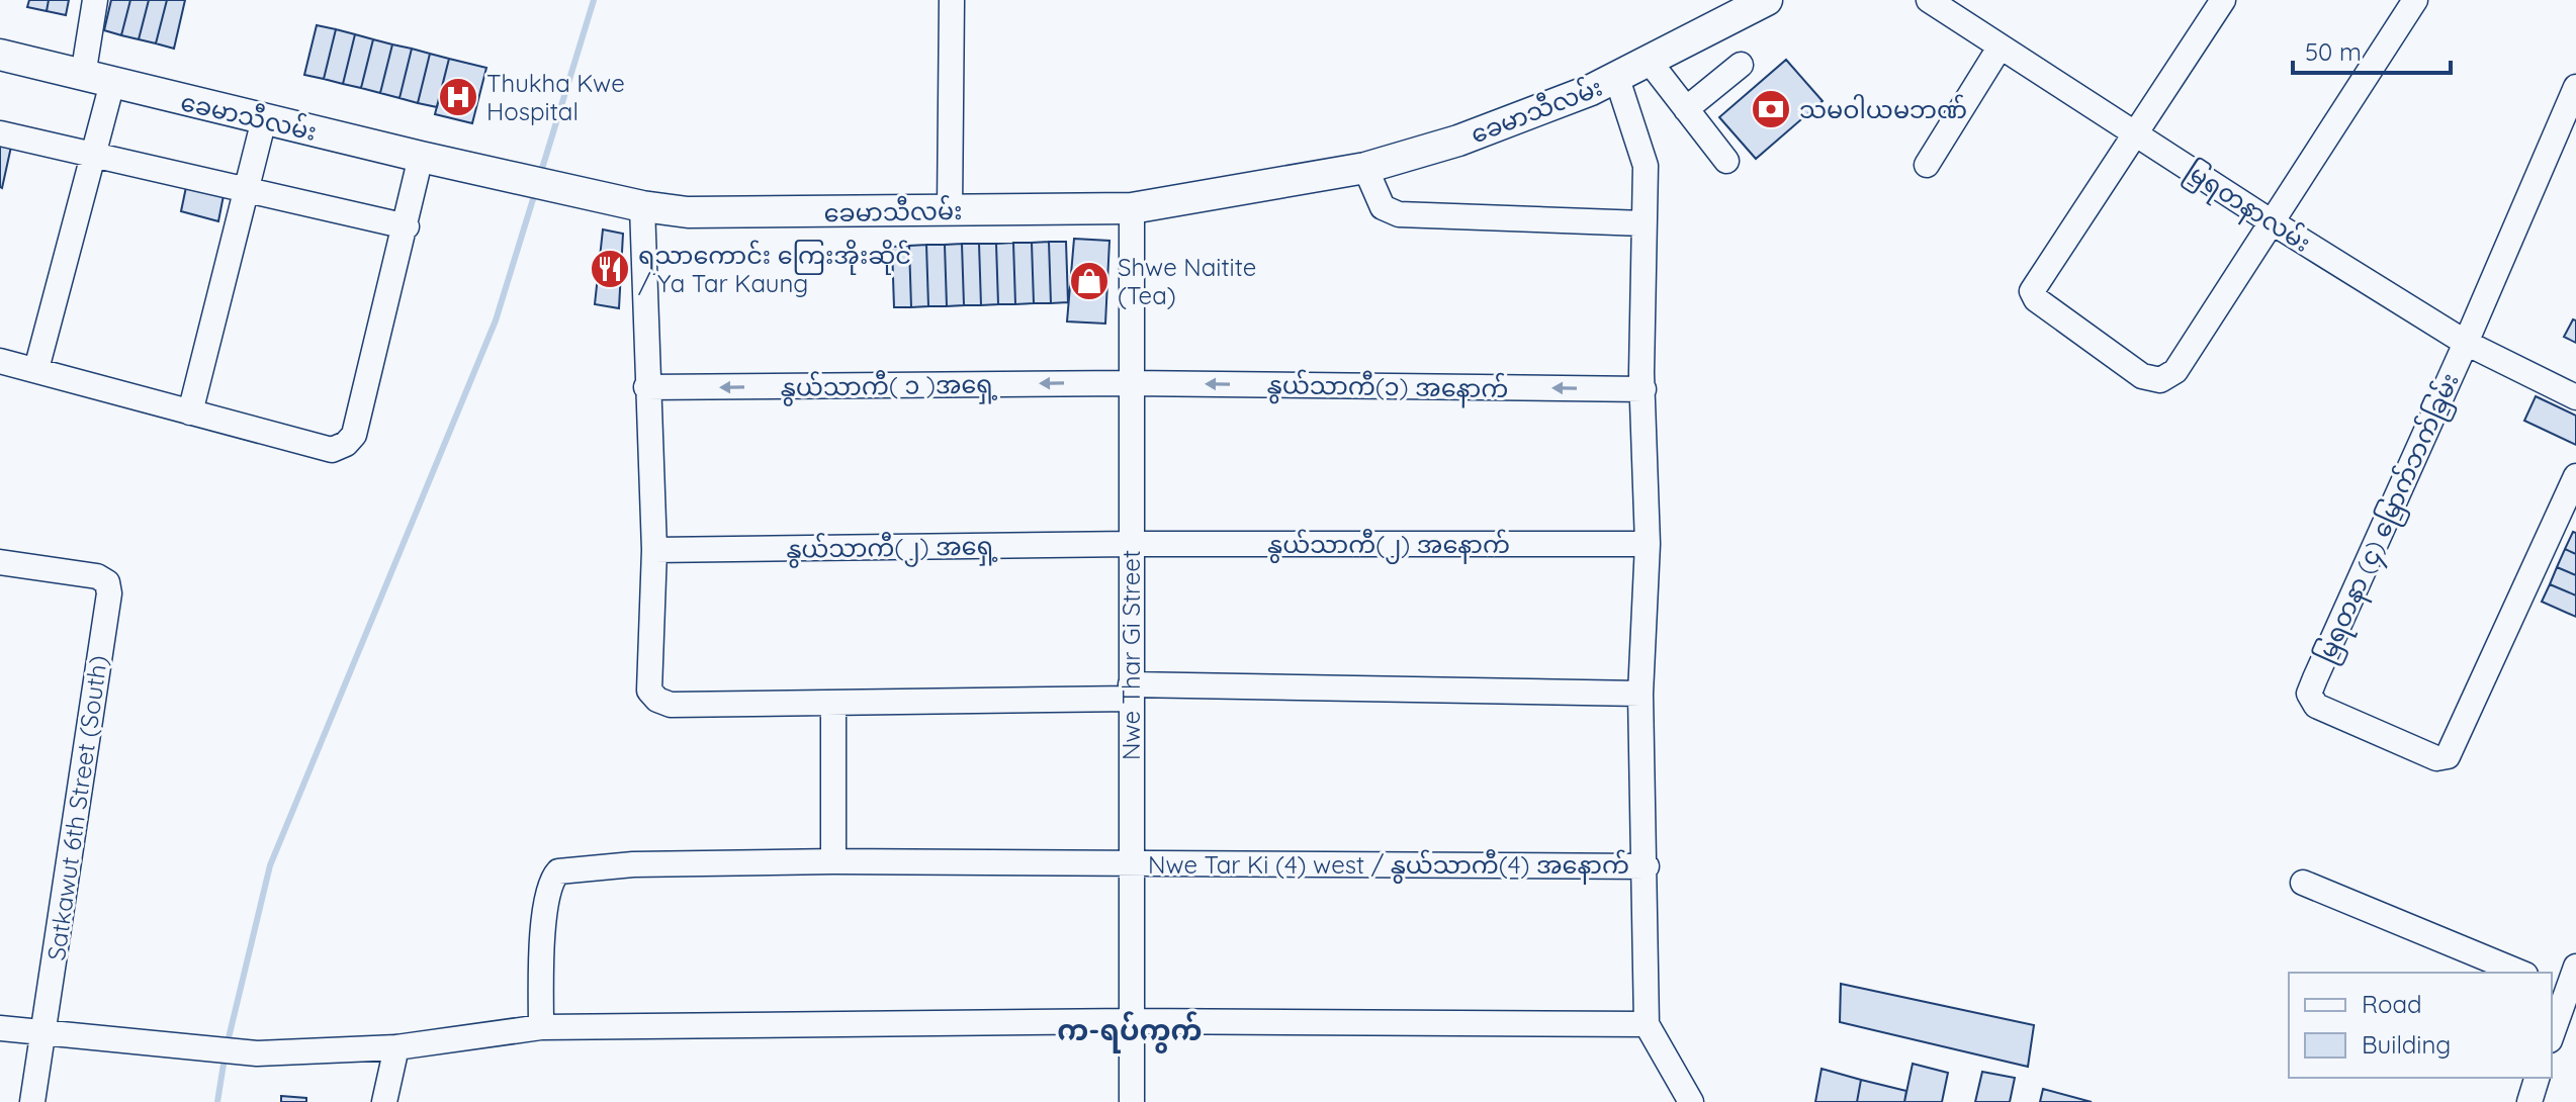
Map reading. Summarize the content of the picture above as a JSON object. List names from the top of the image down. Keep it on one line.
{"streets":{"main road":["ခေမာသီလမ်း"],"street":["မြရတနာလမ်း","နွယ်သာကီ( ၁ )အရှေ့","နွယ်သာကီ(၁) အနောက်","မြရတနာ (၄) မြောက်ဘက်ခြမ်း","နွယ်သာကီ(၂) အနောက်","နွယ်သာကီ(၂) အရှေ့","Nwe Thar Gi Street","Satkawut 6th Street (South)","Nwe Tar Ki (4) west / နွယ်သာကီ(4) အနောက်"]},"crossings":[["ခေမာသီလမ်း","Nwe Thar Gi Street"],["မြရတနာလမ်း","မြရတနာ (၄) မြောက်ဘက်ခြမ်း"],["နွယ်သာကီ( ၁ )အရှေ့","နွယ်သာကီ(၁) အနောက်"],["နွယ်သာကီ( ၁ )အရှေ့","Nwe Thar Gi Street"],["နွယ်သာကီ(၁) အနောက်","Nwe Thar Gi Street"],["နွယ်သာကီ(၂) အနောက်","နွယ်သာကီ(၂) အရှေ့"],["နွယ်သာကီ(၂) အနောက်","Nwe Thar Gi Street"],["နွယ်သာကီ(၂) အရှေ့","Nwe Thar Gi Street"],["Nwe Thar Gi Street","Nwe Tar Ki (4) west / နွယ်သာကီ(4) အနောက်"]],"one_way":["နွယ်သာကီ( ၁ )အရှေ့"],"districts":["က-ရပ်ကွက်"],"places":{"hospital":["Thukha Kwe Hospital"],"bank":["သမဝါယမဘဏ်"],"restaurant":["ရသာကောင်း ကြေးအိုးဆိုင် / Ya Tar Kaung"],"shop":["Shwe Naitite (Tea)"]},"legend":["Road","Building"],"scale_bar":"50 m"}
